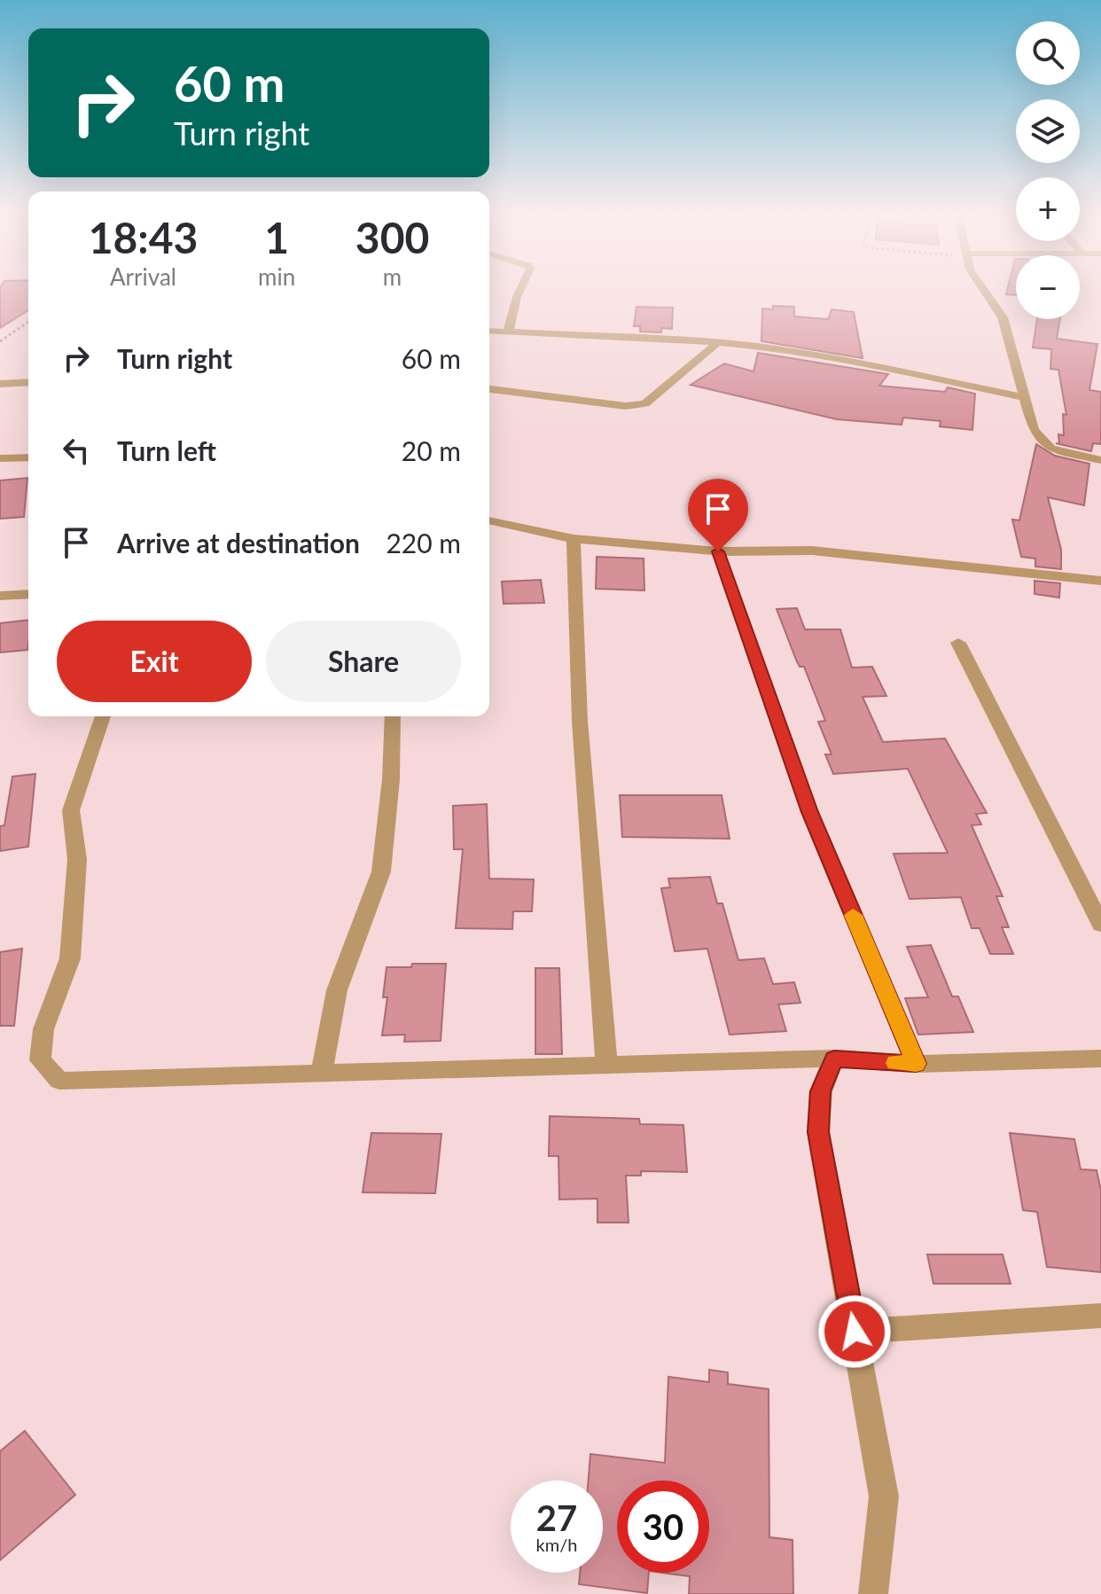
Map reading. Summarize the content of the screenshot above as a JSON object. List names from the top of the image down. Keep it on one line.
{"page":{"map_buttons":["+","−"],"turn":["60 m","Turn right"],"eta":["18:43","Arrival","1","min","300","m"],"list":[{"name":"Turn right","value":"60 m"},{"name":"Turn left","value":"20 m"},{"name":"Arrive at destination","value":"220 m"}],"buttons":["Exit","Share"],"speed":"27 km/h","limit":"30"}}
